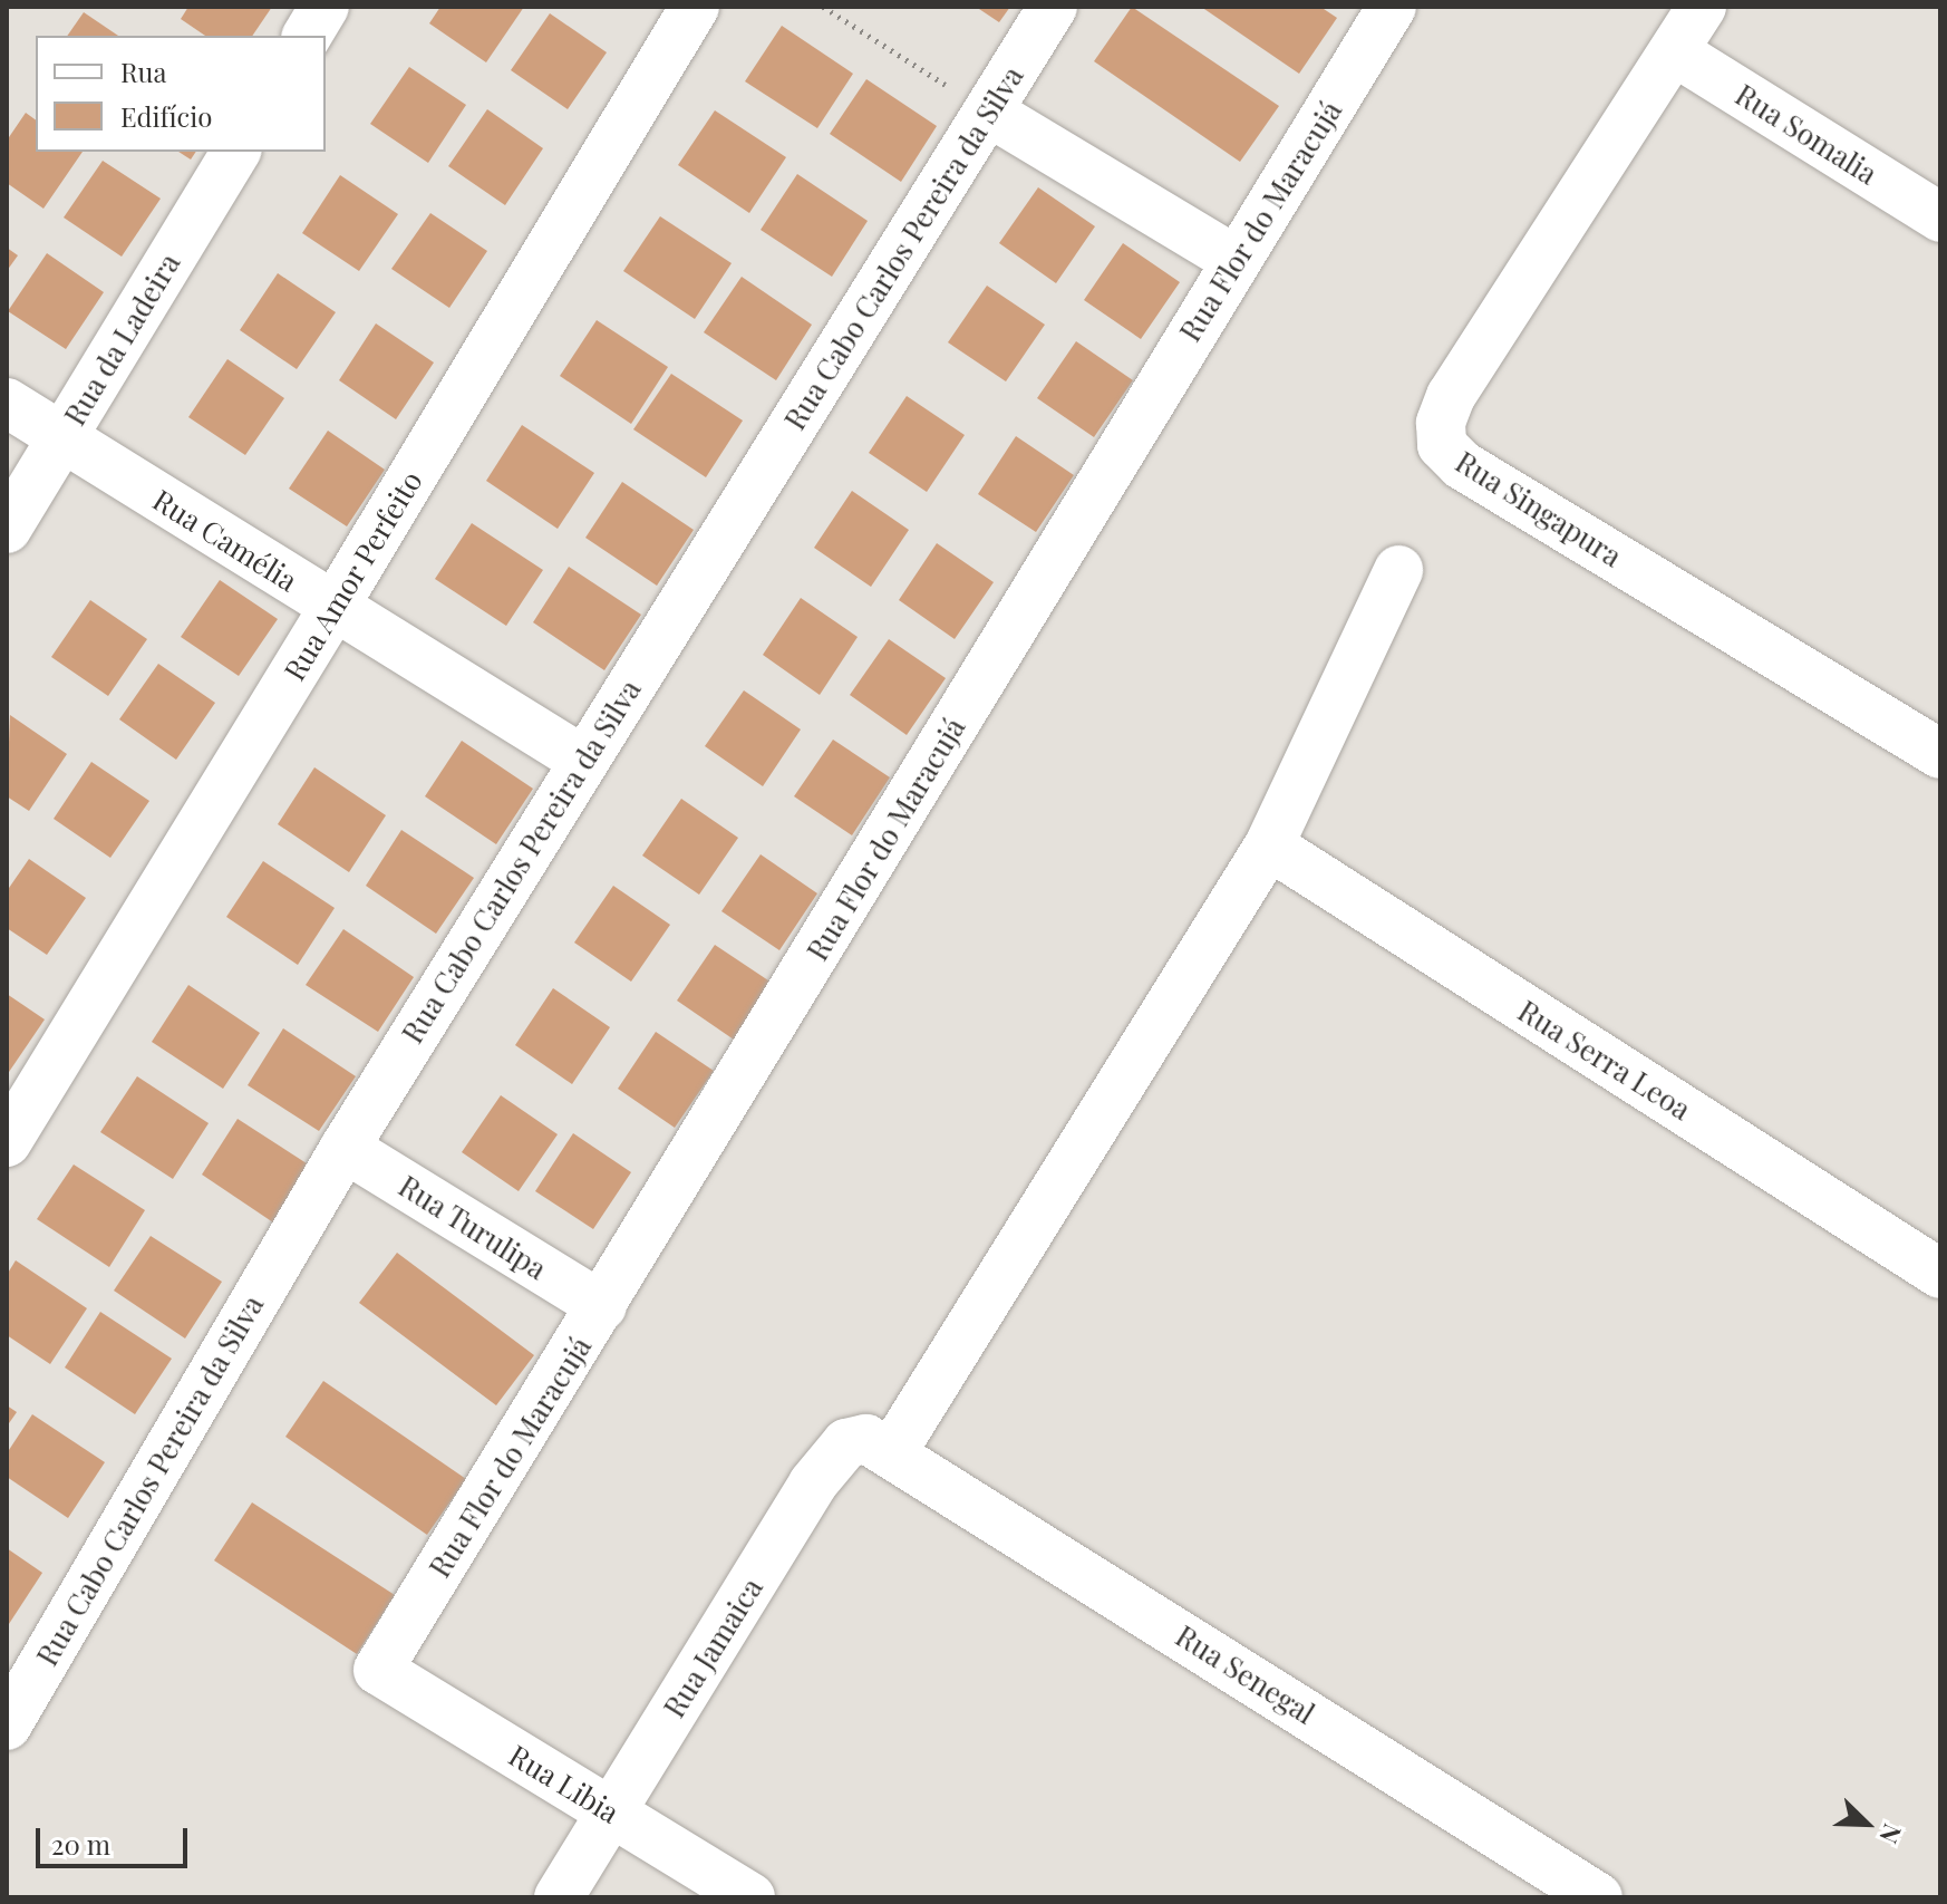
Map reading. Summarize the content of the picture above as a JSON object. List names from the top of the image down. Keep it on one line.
{"streets":{"street":["Rua Somalia","Rua Flor do Maracujá","Rua Cabo Carlos Pereira da Silva","Rua da Ladeira","Rua Singapura","Rua Camélia","Rua Amor Perfeito","Rua Serra Leoa","Rua Turulipa","Rua Jamaica","Rua Senegal","Rua Libia"]},"crossings":[["Rua Somalia","Rua Singapura"],["Rua Flor do Maracujá","Rua Turulipa"],["Rua Flor do Maracujá","Rua Libia"],["Rua Cabo Carlos Pereira da Silva","Rua Camélia"],["Rua Cabo Carlos Pereira da Silva","Rua Turulipa"],["Rua da Ladeira","Rua Camélia"],["Rua Camélia","Rua Amor Perfeito"],["Rua Jamaica","Rua Senegal"],["Rua Jamaica","Rua Libia"]],"legend":["Rua","Edifício"],"scale_bar":"20 m","north":"bottom right"}
